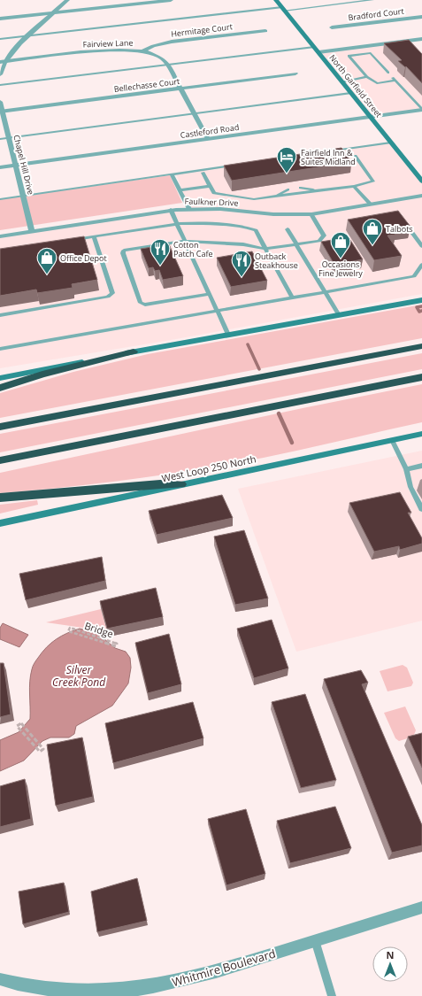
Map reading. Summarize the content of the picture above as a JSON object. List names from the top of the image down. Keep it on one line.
{"streets":{"main road":["North Garfield Street","West Loop 250 North"],"street":["Bradford Court","Hermitage Court","Fairview Lane","Bellechasse Court","Castleford Road","Chapel Hill Drive","Faulkner Drive","Whitmire Boulevard"],"path":["Bridge"]},"crossings":[["Hermitage Court","Fairview Lane"],["Fairview Lane","Bellechasse Court"],["Fairview Lane","Castleford Road"],["Bellechasse Court","Chapel Hill Drive"],["North Garfield Street","Castleford Road"],["Castleford Road","Chapel Hill Drive"],["Chapel Hill Drive","Faulkner Drive"]],"water":["Silver Creek Pond"],"places":{"hotel":["Fairfield Inn & Suites Midland"],"shop":["Talbots","Occasions Fine Jewelry","Office Depot"],"restaurant":["Cotton Patch Cafe","Outback Steakhouse"]},"north":"top"}
